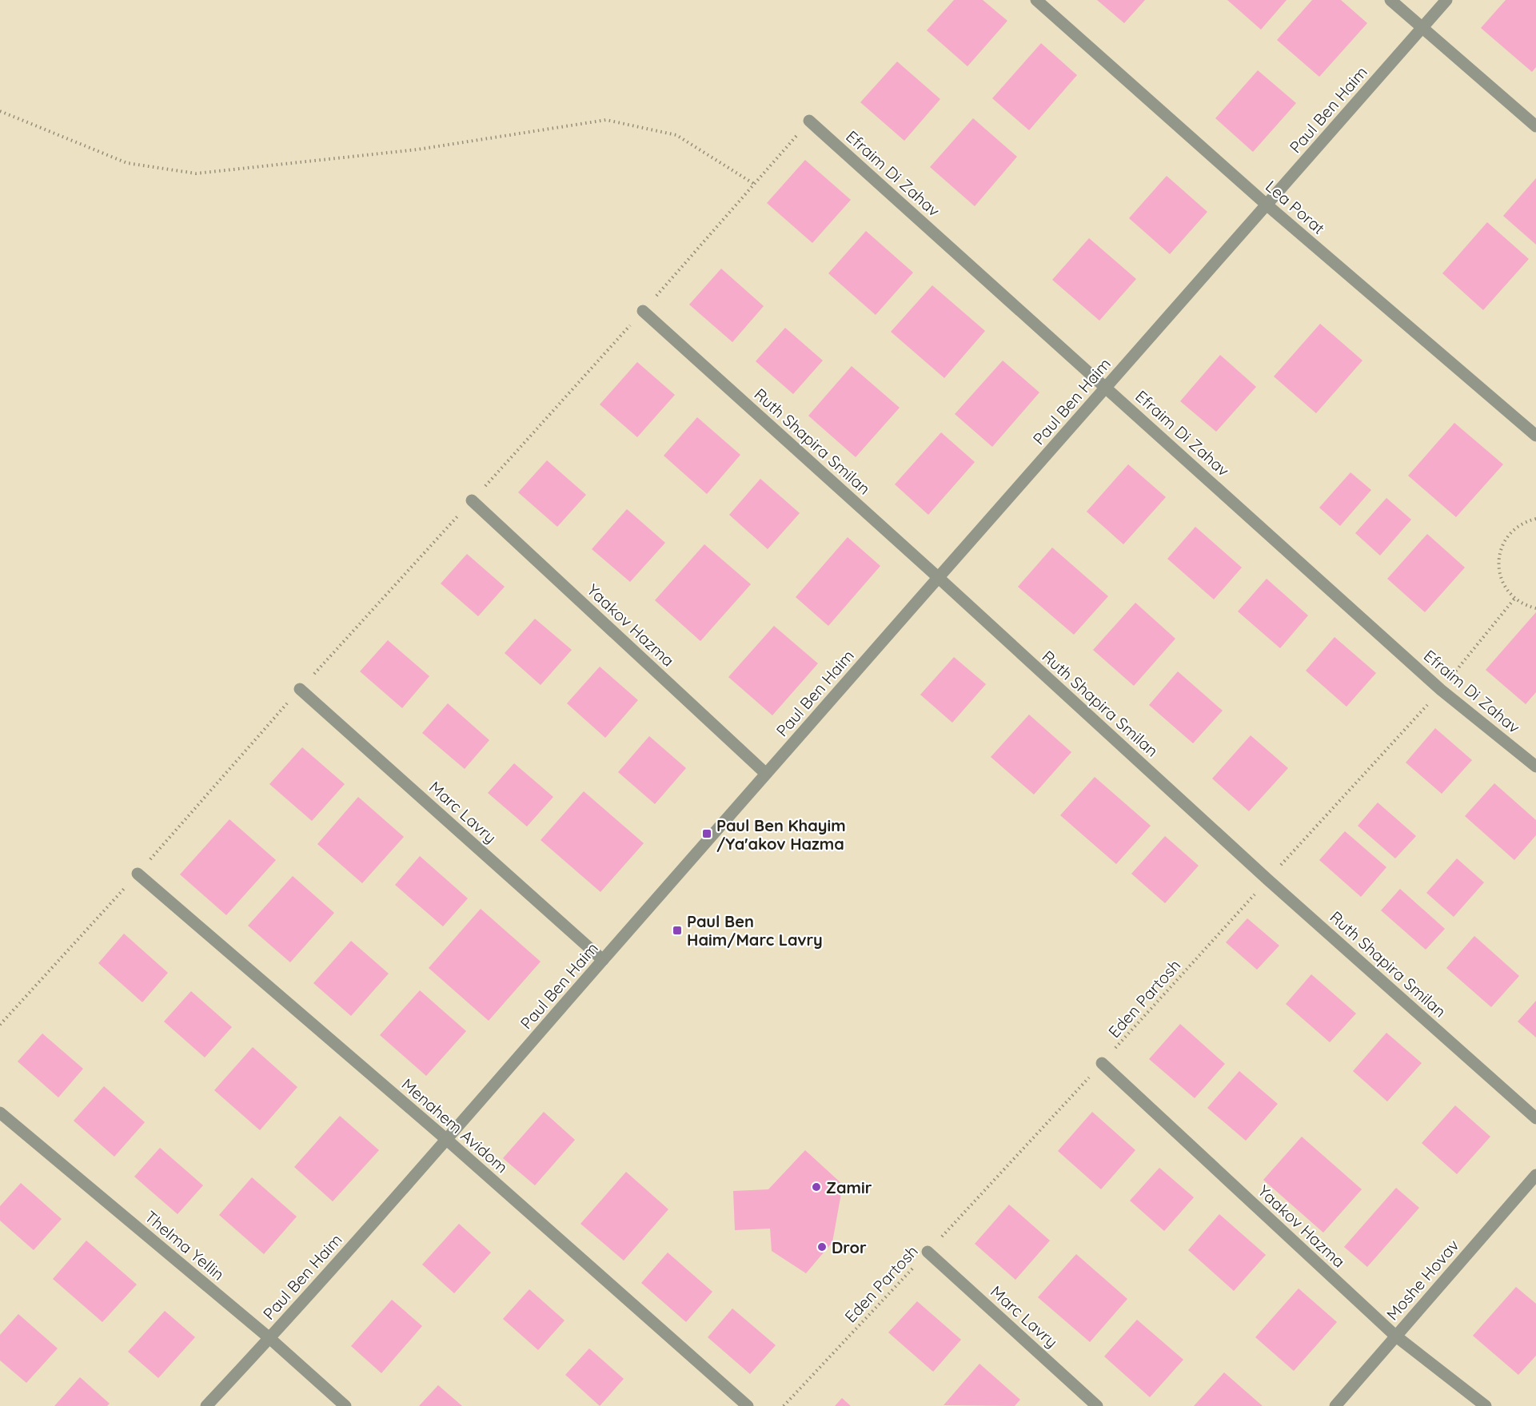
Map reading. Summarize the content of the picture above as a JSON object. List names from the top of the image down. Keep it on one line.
{"streets":{"street":["Paul Ben Haim","Efraim Di Zahav","Lea Porat","Ruth Shapira Smilan","Yaakov Hazma","Marc Lavry","Menahem Avidom","Thelma Yellin","Moshe Hovav"],"path":["Eden Partosh"]},"crossings":[["Paul Ben Haim","Efraim Di Zahav"],["Paul Ben Haim","Lea Porat"],["Paul Ben Haim","Ruth Shapira Smilan"],["Paul Ben Haim","Yaakov Hazma"],["Paul Ben Haim","Marc Lavry"],["Paul Ben Haim","Menahem Avidom"],["Paul Ben Haim","Thelma Yellin"],["Efraim Di Zahav","Eden Partosh"],["Ruth Shapira Smilan","Eden Partosh"],["Yaakov Hazma","Eden Partosh"],["Yaakov Hazma","Moshe Hovav"],["Marc Lavry","Eden Partosh"]],"places":{"transit":["Paul Ben Khayim /Ya'akov Hazma","Paul Ben Haim/Marc Lavry"],"other":["Zamir","Dror"]}}
